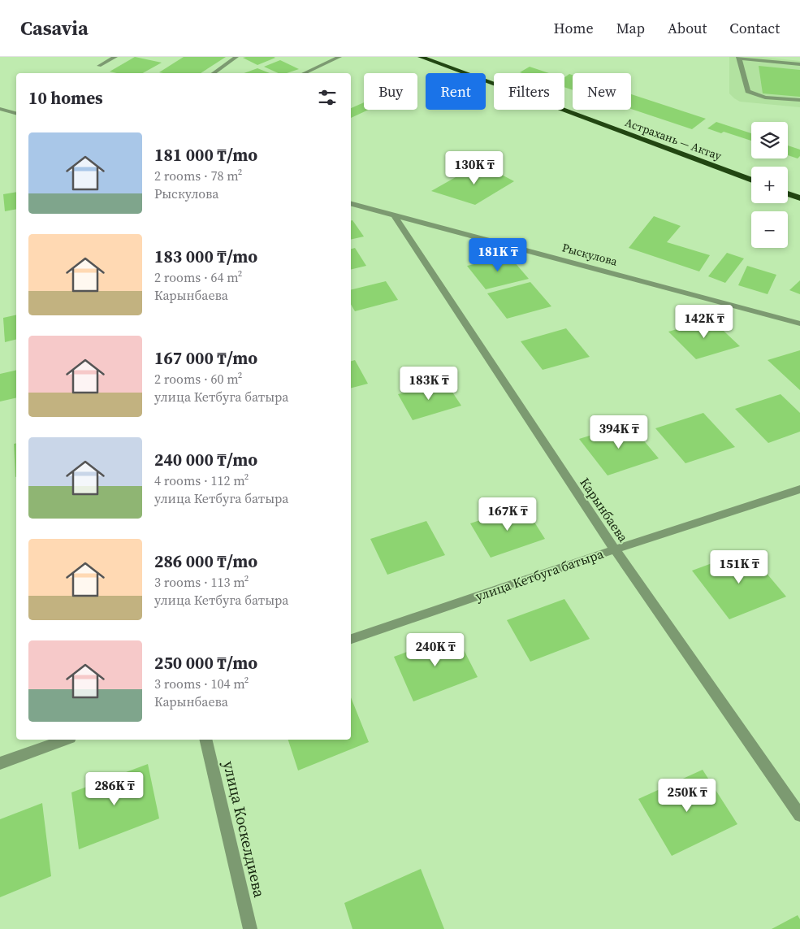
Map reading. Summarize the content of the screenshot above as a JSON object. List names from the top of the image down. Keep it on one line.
{"streets":{"highway":["Астрахань — Актау"],"street":["Рыскулова","Карынбаева","улица Кетбуга батыра","улица Коскелдиева"]},"crossings":[["Рыскулова","Карынбаева"],["Карынбаева","улица Кетбуга батыра"]],"page":{"header":"Casavia","nav":["Home","Map","About","Contact"],"chip":["Buy","Rent","Filters","New"],"heading":"10 homes","map_buttons":["+","−"],"list":[{"name":"181 000 ₸/mo","note":"2 rooms · 78 m² · Рыскулова"},{"name":"183 000 ₸/mo","note":"2 rooms · 64 m² · Карынбаева"},{"name":"167 000 ₸/mo","note":"2 rooms · 60 m² · улица Кетбуга батыра"},{"name":"240 000 ₸/mo","note":"4 rooms · 112 m² · улица Кетбуга батыра"},{"name":"286 000 ₸/mo","note":"3 rooms · 113 m² · улица Кетбуга батыра"},{"name":"250 000 ₸/mo","note":"3 rooms · 104 m² · Карынбаева"}],"price":["130K ₸","181K ₸","142K ₸","183K ₸","394K ₸","167K ₸","151K ₸","240K ₸","286K ₸","250K ₸"]}}
